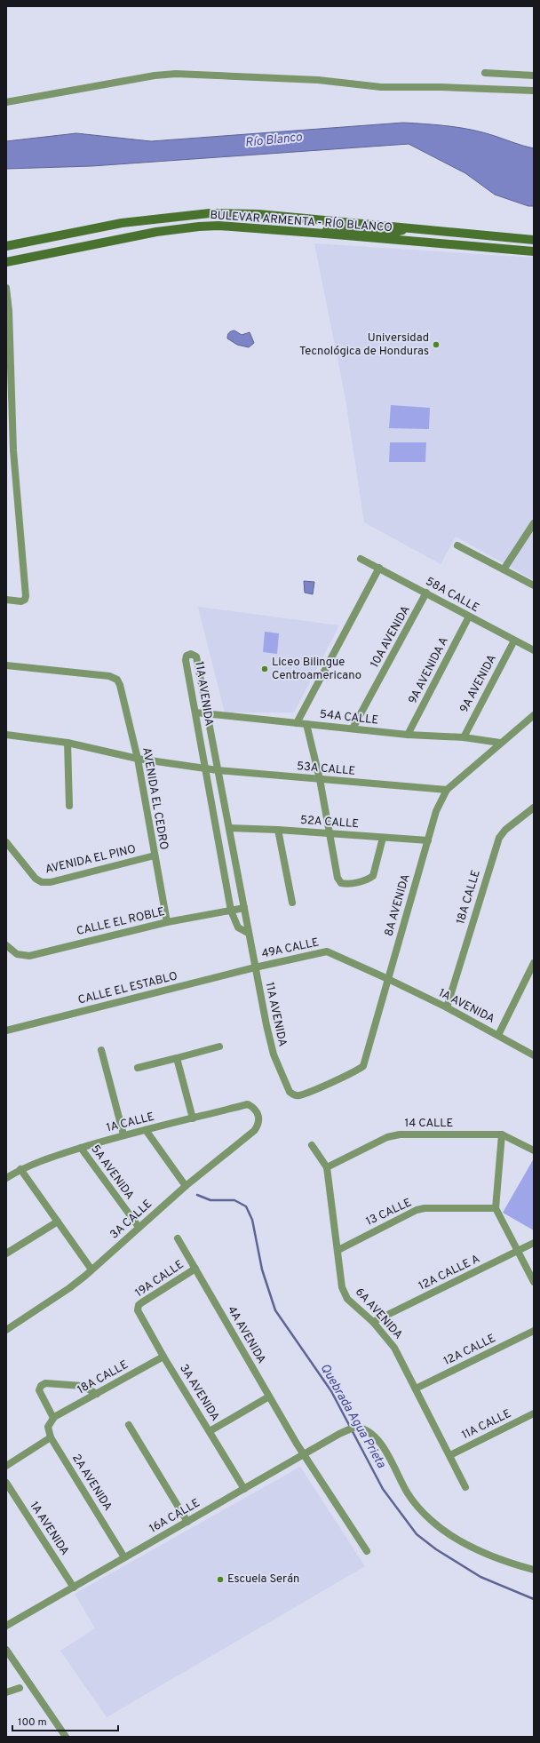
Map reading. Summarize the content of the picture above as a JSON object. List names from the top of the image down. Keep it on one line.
{"streets":{"main road":["BULEVAR ARMENTA - RÍO BLANCO"],"street":["58A CALLE","10A AVENIDA","9A AVENIDA A","9A AVENIDA","11A AVENIDA","54A CALLE","53A CALLE","AVENIDA EL CEDRO","52A CALLE","AVENIDA EL PINO","18A CALLE","8A AVENIDA","CALLE EL ROBLE","49A CALLE","CALLE EL ESTABLO","1A AVENIDA","1A CALLE","14 CALLE","5A AVENIDA","13 CALLE","3A CALLE","12A CALLE A","19A CALLE","6A AVENIDA","4A AVENIDA","12A CALLE","3A AVENIDA","11A CALLE","2A AVENIDA","16A CALLE"]},"crossings":[["58A CALLE","10A AVENIDA"],["58A CALLE","9A AVENIDA A"],["58A CALLE","9A AVENIDA"],["10A AVENIDA","54A CALLE"],["9A AVENIDA A","54A CALLE"],["9A AVENIDA","54A CALLE"],["11A AVENIDA","54A CALLE"],["11A AVENIDA","53A CALLE"],["11A AVENIDA","52A CALLE"],["11A AVENIDA","8A AVENIDA"],["11A AVENIDA","CALLE EL ROBLE"],["11A AVENIDA","49A CALLE"],["11A AVENIDA","CALLE EL ESTABLO"],["54A CALLE","8A AVENIDA"],["53A CALLE","AVENIDA EL CEDRO"],["53A CALLE","8A AVENIDA"],["AVENIDA EL CEDRO","AVENIDA EL PINO"],["AVENIDA EL CEDRO","CALLE EL ROBLE"],["52A CALLE","8A AVENIDA"],["18A CALLE","1A AVENIDA"],["18A CALLE","3A AVENIDA"],["8A AVENIDA","49A CALLE"],["8A AVENIDA","1A AVENIDA"],["49A CALLE","CALLE EL ESTABLO"],["49A CALLE","1A AVENIDA"],["1A AVENIDA","16A CALLE"],["1A CALLE","5A AVENIDA"],["1A CALLE","3A CALLE"],["14 CALLE","6A AVENIDA"],["5A AVENIDA","3A CALLE"],["13 CALLE","6A AVENIDA"],["12A CALLE A","6A AVENIDA"],["19A CALLE","4A AVENIDA"],["19A CALLE","3A AVENIDA"],["6A AVENIDA","12A CALLE"],["6A AVENIDA","11A CALLE"],["4A AVENIDA","16A CALLE"],["3A AVENIDA","16A CALLE"],["2A AVENIDA","16A CALLE"]],"water":["Río Blanco","Quebrada Agua Prieta"],"places":["Universidad Tecnológica de Honduras","Liceo Bilingue Centroamericano","Escuela Serán"],"scale_bar":"100 m"}
